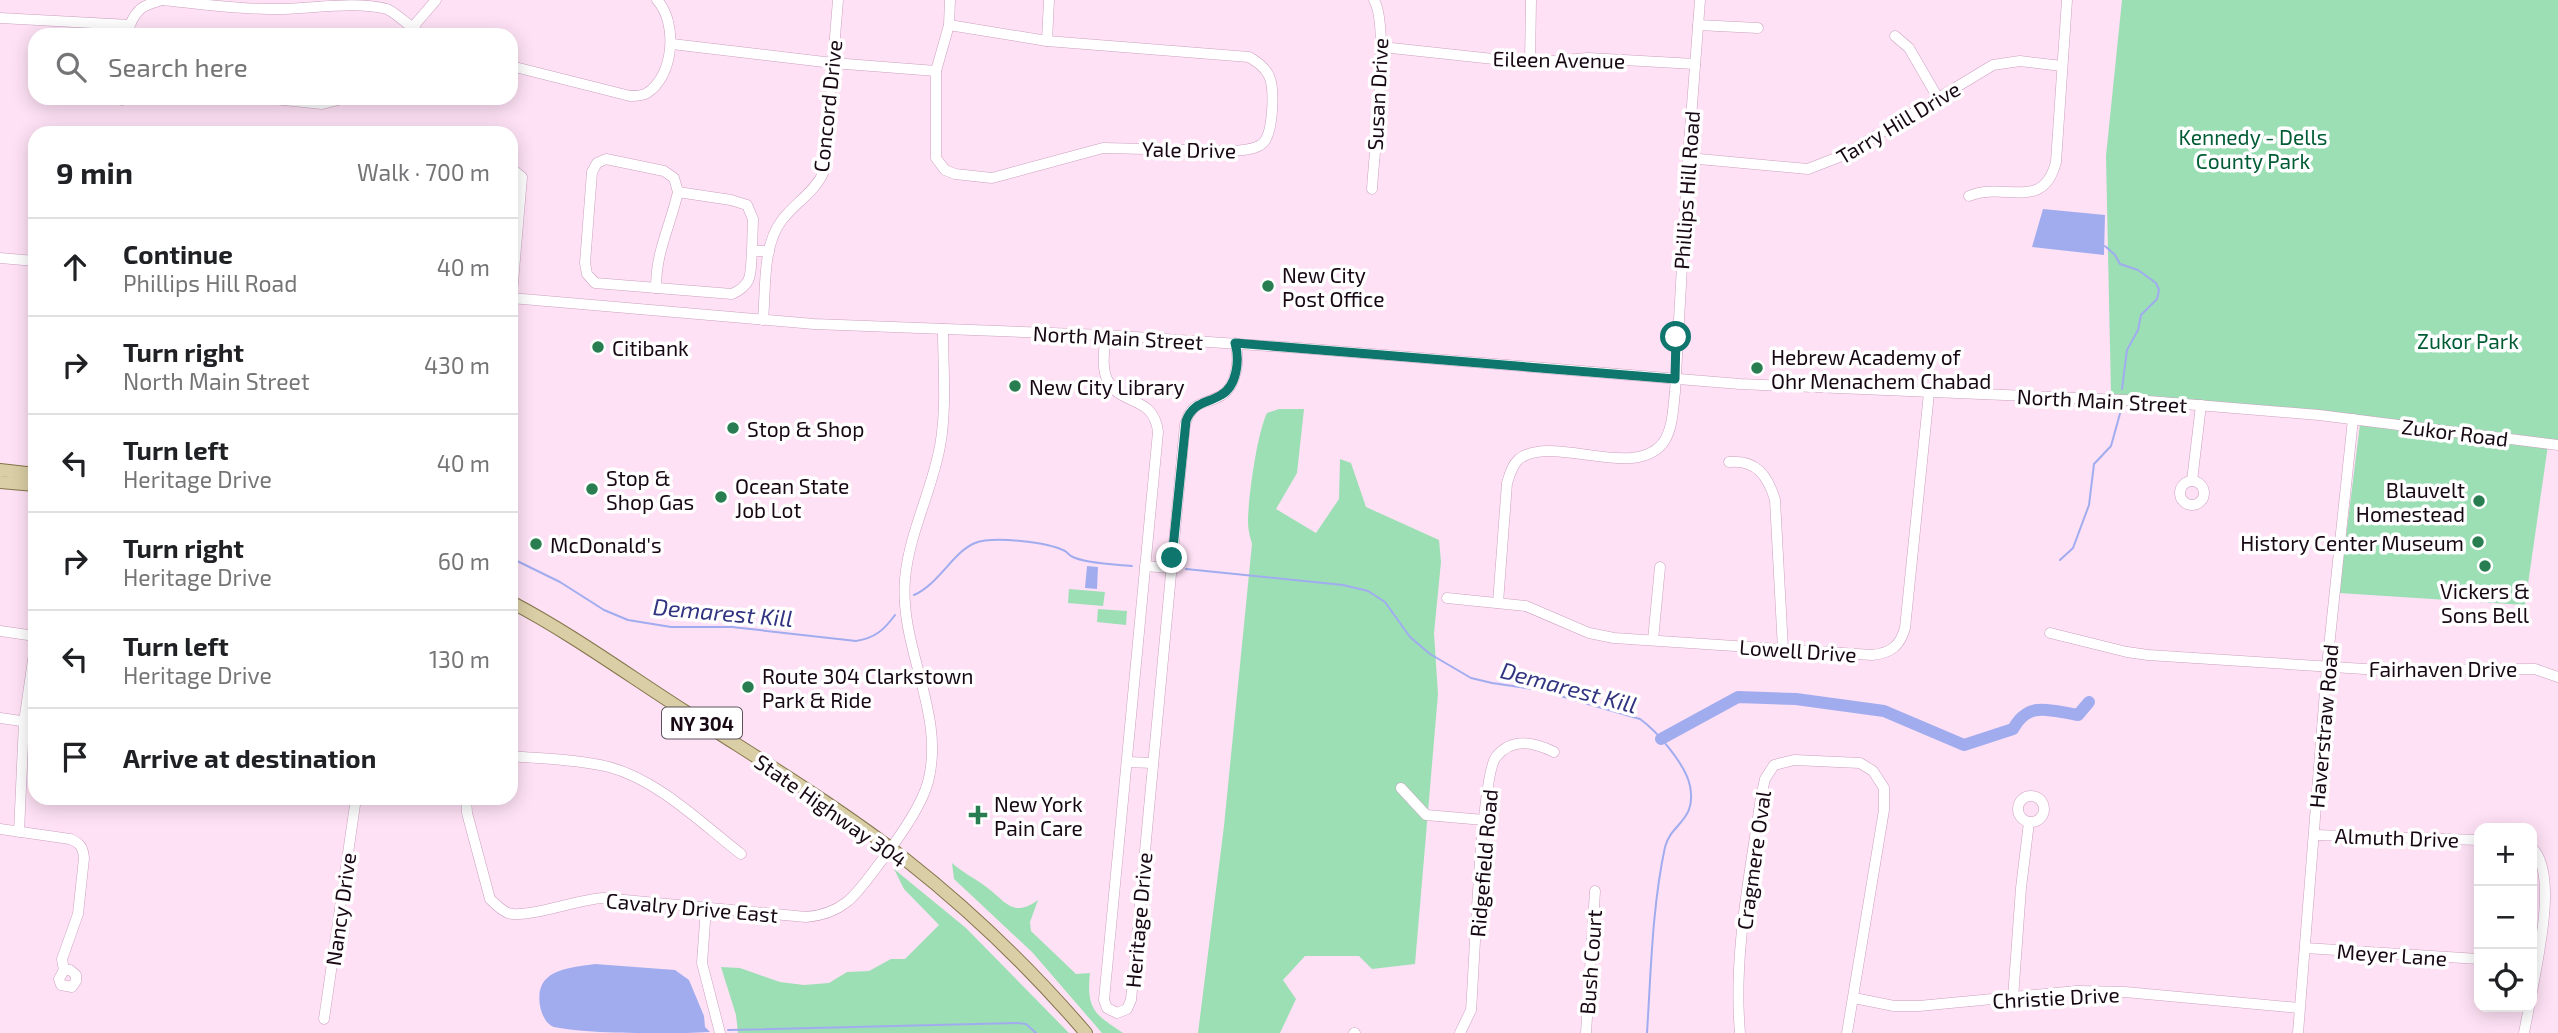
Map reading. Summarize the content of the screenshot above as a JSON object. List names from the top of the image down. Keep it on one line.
{"streets":{"main road":["NY 304","State Highway 304"],"street":["Eileen Avenue","Susan Drive","Concord Drive","Tarry Hill Drive","Yale Drive","Phillips Hill Road","North Main Street","Zukor Road","Lowell Drive","Fairhaven Drive","Haverstraw Road","Almuth Drive","Cragmere Oval","Ridgefield Road","Cavalry Drive East","Nancy Drive","Heritage Drive","Meyer Lane","Bush Court","Christie Drive"]},"crossings":[["Eileen Avenue","Susan Drive"],["Eileen Avenue","Phillips Hill Road"],["Concord Drive","North Main Street"],["Tarry Hill Drive","Phillips Hill Road"],["Phillips Hill Road","North Main Street"],["Phillips Hill Road","Lowell Drive"],["North Main Street","Zukor Road"],["North Main Street","Lowell Drive"],["North Main Street","Haverstraw Road"],["North Main Street","Cavalry Drive East"],["North Main Street","Heritage Drive"],["Zukor Road","Haverstraw Road"],["Fairhaven Drive","Haverstraw Road"],["Haverstraw Road","Almuth Drive"],["Haverstraw Road","Meyer Lane"],["Haverstraw Road","Christie Drive"],["State Highway 304","Cavalry Drive East"],["Cragmere Oval","Christie Drive"]],"water":["Demarest Kill"],"parks":["Kennedy - Dells County Park","Zukor Park"],"places":{"other":["New City Post Office","Citibank","Hebrew Academy of Ohr Menachem Chabad","New City Library","Stop & Shop","Stop & Shop Gas","Ocean State Job Lot","Blauvelt Homestead","History Center Museum","McDonald's","Vickers & Sons Bell","Route 304 Clarkstown Park & Ride"],"health":["New York Pain Care"]},"page":{"search":"Search here","heading":["9 min","Walk · 700 m"],"list":[["Continue","Phillips Hill Road","40 m"],["Turn right","North Main Street","430 m"],["Turn left","Heritage Drive","40 m"],["Turn right","Heritage Drive","60 m"],["Turn left","Heritage Drive","130 m"],"Arrive at destination"],"map_buttons":["+","−"]}}
